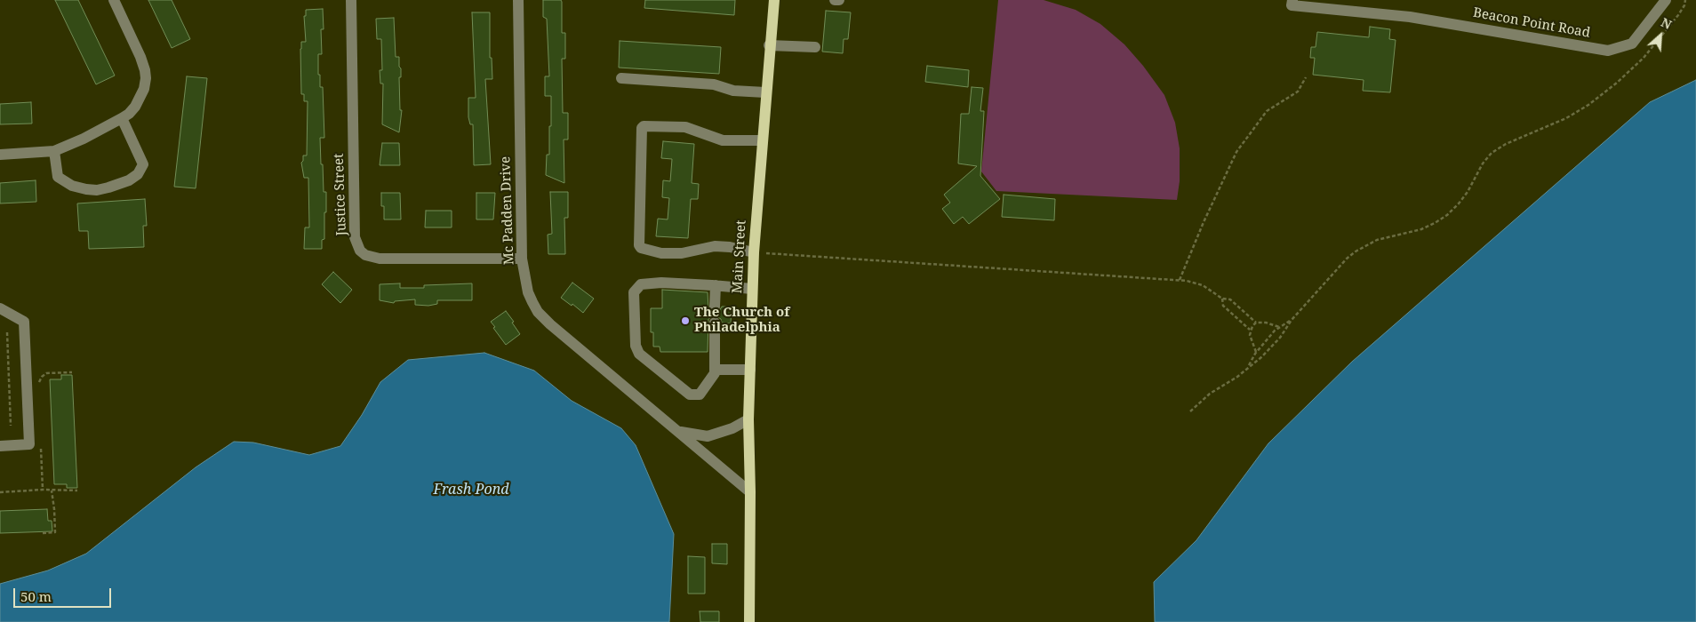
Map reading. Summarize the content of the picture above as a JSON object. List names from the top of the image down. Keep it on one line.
{"streets":{"main road":["Main Street"],"street":["Beacon Point Road","Justice Street","Mc Padden Drive"]},"crossings":[["Justice Street","Mc Padden Drive"],["Mc Padden Drive","Main Street"]],"water":["Frash Pond"],"places":["The Church of Philadelphia"],"scale_bar":"50 m","north":"top right"}
